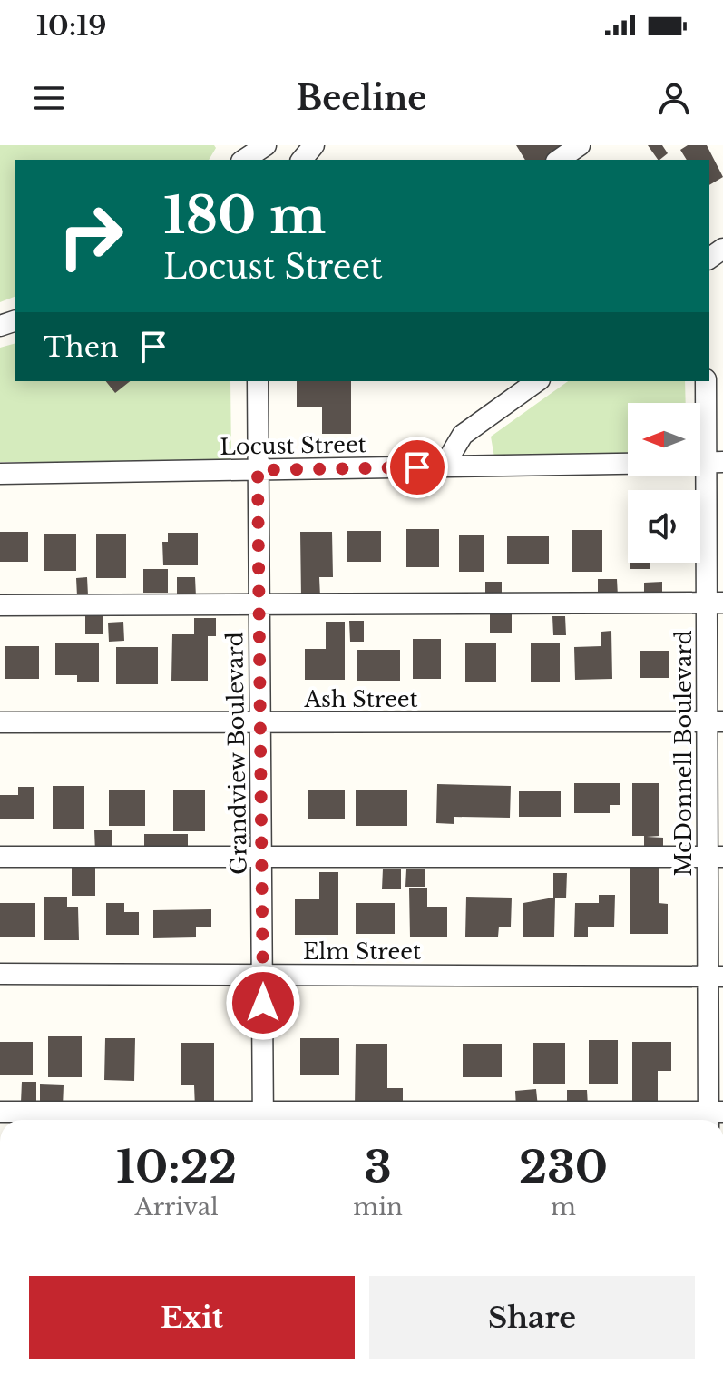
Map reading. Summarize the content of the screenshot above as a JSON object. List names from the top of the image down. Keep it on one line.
{"streets":{"street":["Locust Street","Ash Street","Grandview Boulevard","McDonnell Boulevard","Elm Street"]},"crossings":[["Locust Street","Grandview Boulevard"],["Ash Street","Grandview Boulevard"],["Ash Street","McDonnell Boulevard"],["Grandview Boulevard","Elm Street"],["McDonnell Boulevard","Elm Street"]],"north":"left","page":{"status":"10:19","header":"Beeline","turn":["180 m","Locust Street"],"then":"Then","eta":["10:22","Arrival","3","min","230","m"],"buttons":["Exit","Share"]}}
